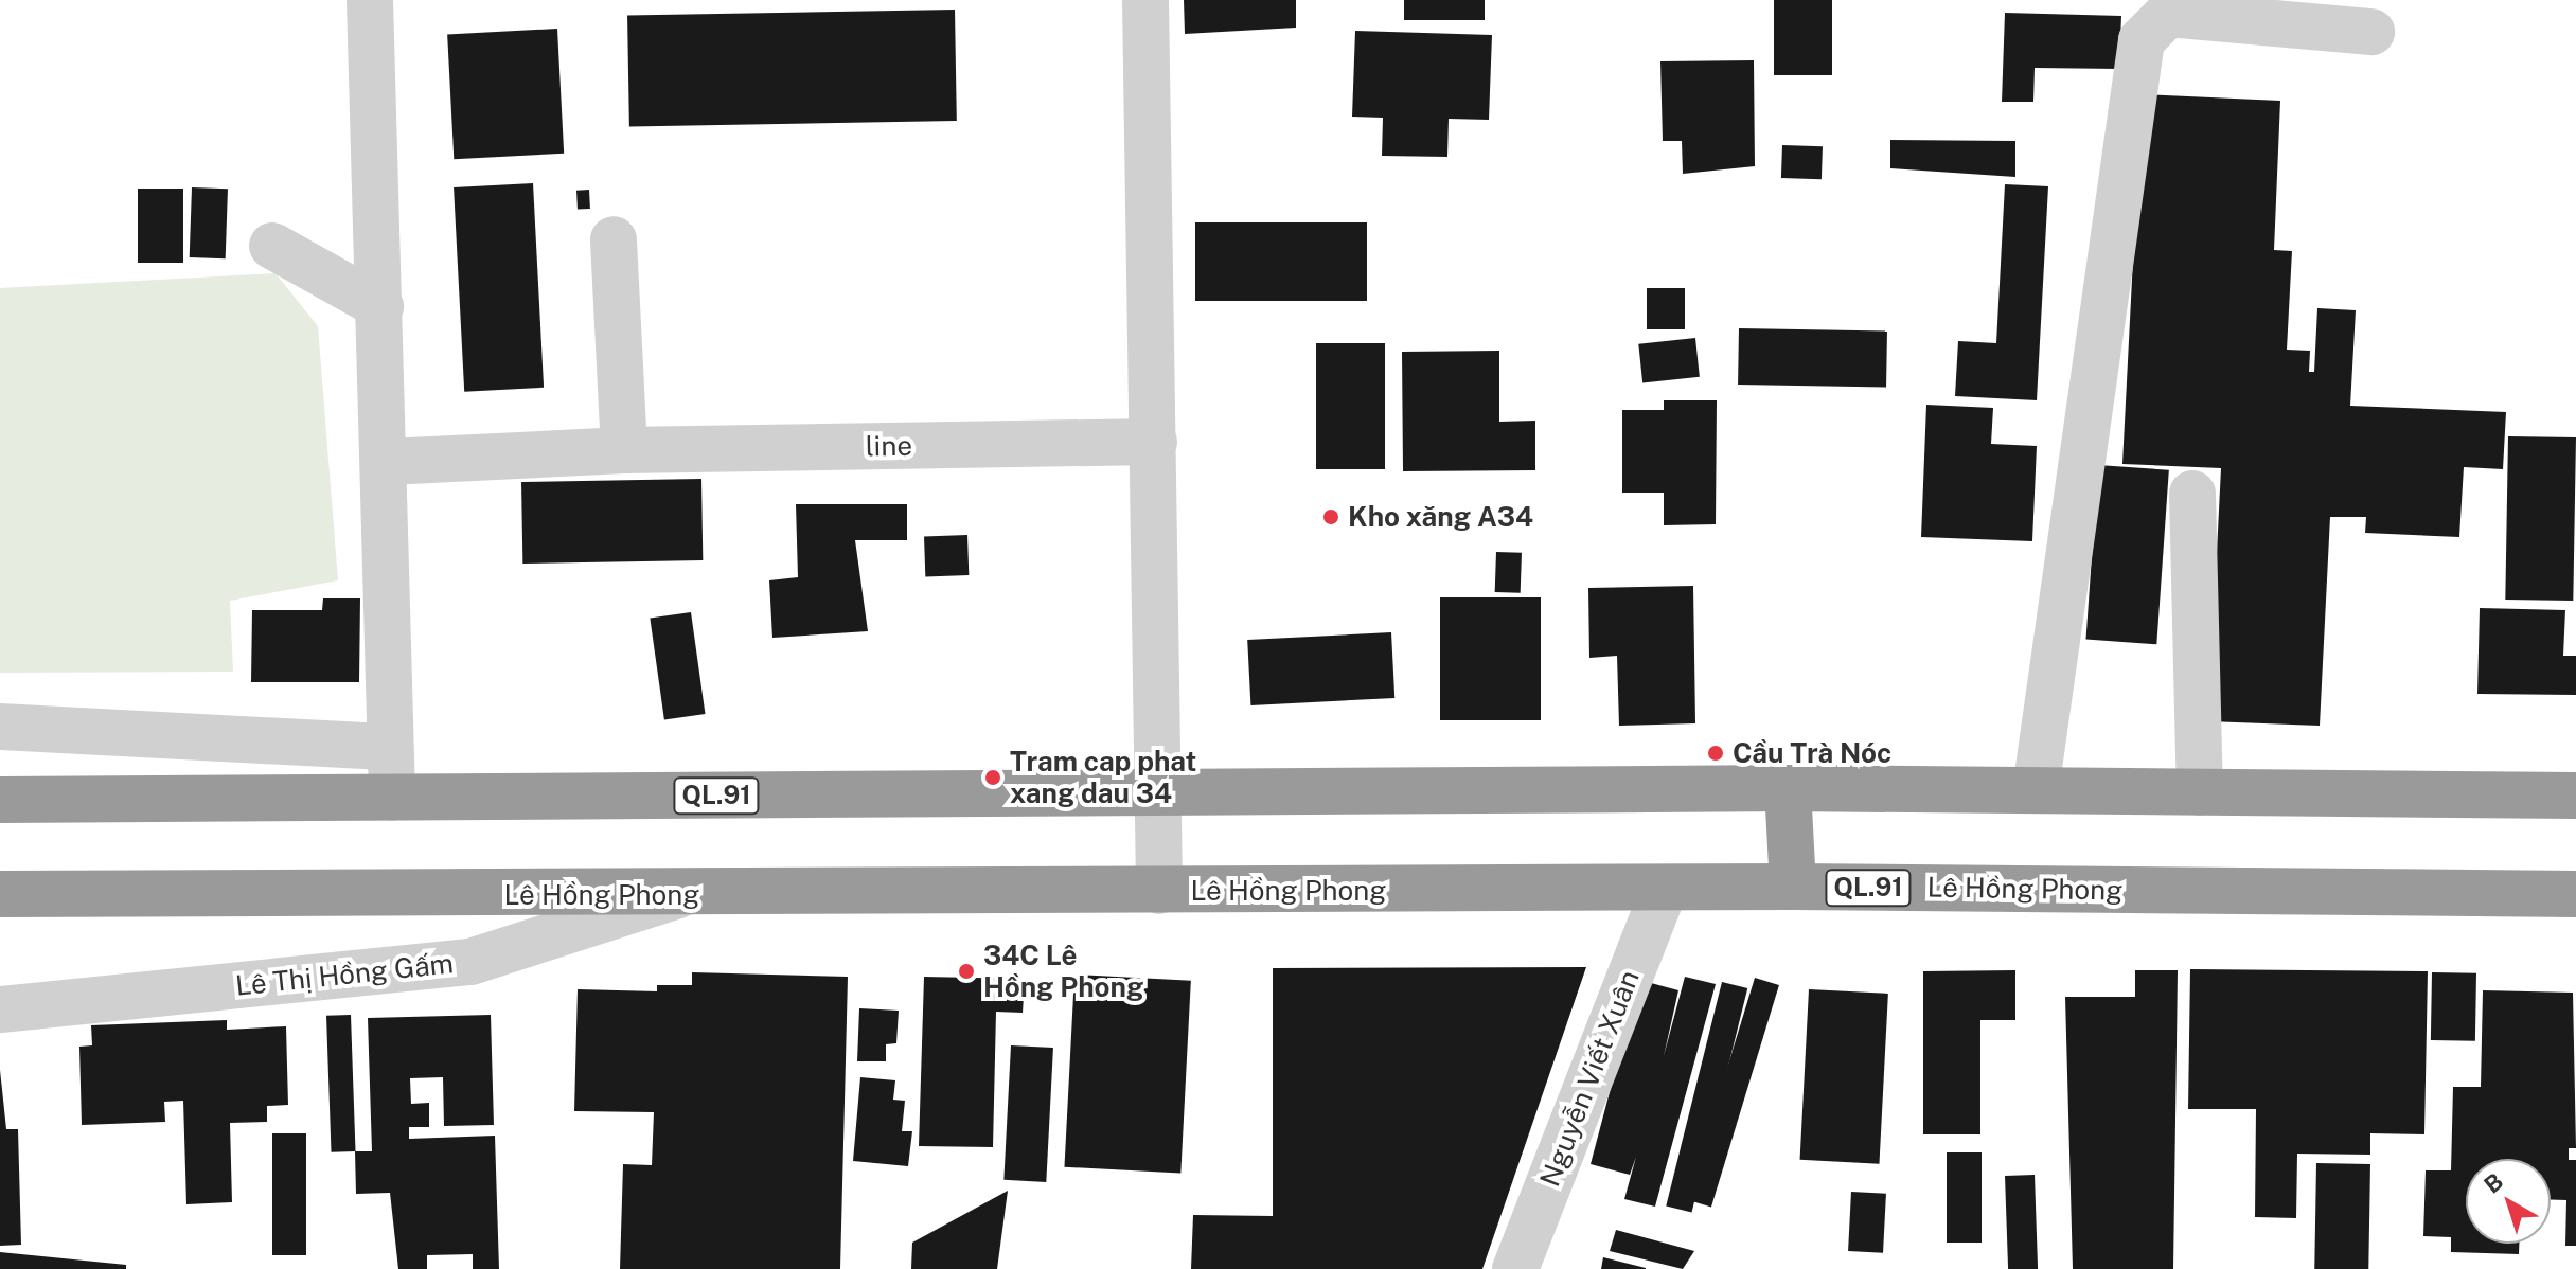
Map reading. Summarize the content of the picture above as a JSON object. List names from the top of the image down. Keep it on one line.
{"streets":{"highway":["QL.91","Lê Hồng Phong"],"street":["line","Lê Thị Hồng Gấm","Nguyễn Viết Xuân"]},"crossings":[["Lê Hồng Phong","Lê Thị Hồng Gấm"],["Lê Hồng Phong","Nguyễn Viết Xuân"]],"places":["Kho xăng A34","Cầu Trà Nóc","Tram cap phat xang dau 34","34C Lê Hồng Phong"],"north":"top left"}
